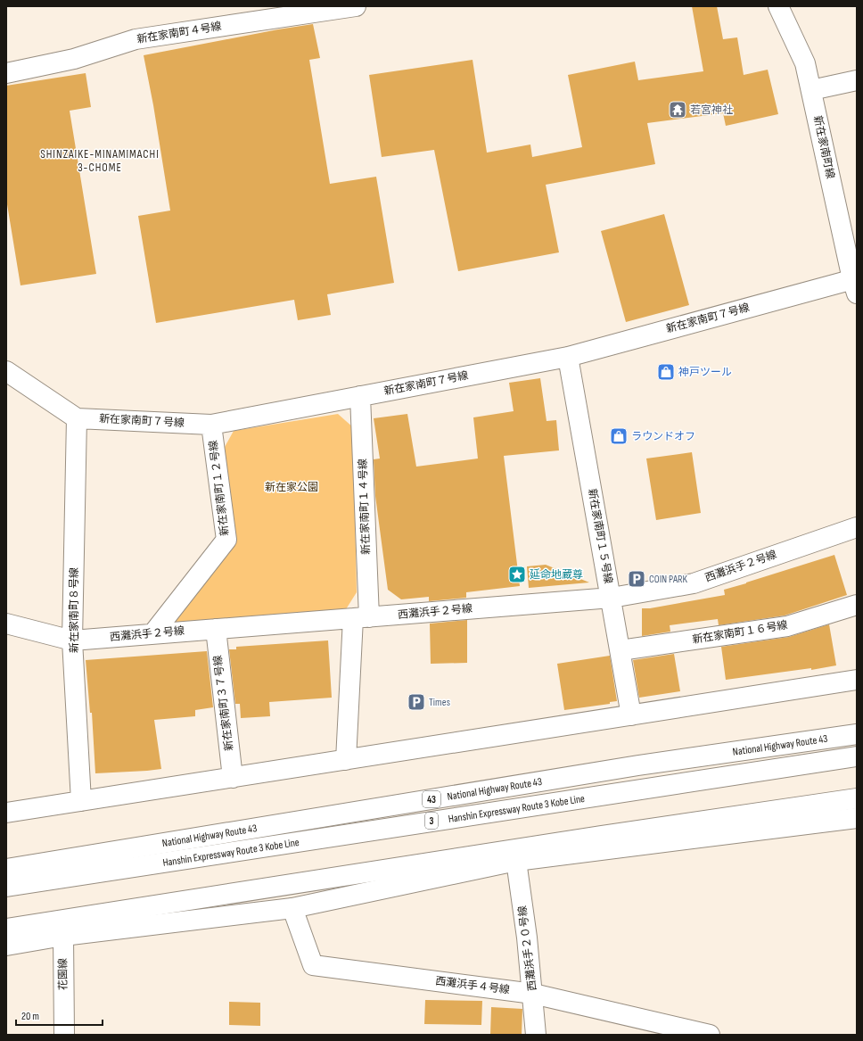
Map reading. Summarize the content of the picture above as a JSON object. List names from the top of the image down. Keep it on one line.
{"streets":{"main road":["新在家南町４号線","新在家南町線","新在家南町７号線","新在家南町１２号線","新在家南町１４号線","新在家南町１５号線","西灘浜手２号線","新在家南町８号線","新在家南町１６号線","新在家南町３７号線","National Highway Route 43","43","Hanshin Expressway Route 3 Kobe Line","3","西灘浜手２０号線","花園線","西灘浜手４号線"]},"crossings":[["新在家南町線","新在家南町７号線"],["新在家南町７号線","新在家南町１２号線"],["新在家南町７号線","新在家南町１４号線"],["新在家南町７号線","新在家南町１５号線"],["新在家南町７号線","新在家南町８号線"],["新在家南町１２号線","西灘浜手２号線"],["新在家南町１４号線","西灘浜手２号線"],["新在家南町１５号線","西灘浜手２号線"],["新在家南町１５号線","新在家南町１６号線"],["西灘浜手２号線","新在家南町８号線"],["西灘浜手２号線","新在家南町３７号線"],["西灘浜手２０号線","西灘浜手４号線"]],"districts":["SHINZAIKE-MINAMIMACHI 3-CHOME"],"parks":["新在家公園"],"places":{"temple":["若宮神社"],"shop":["神戸ツール","ラウンドオフ"],"place":["延命地蔵尊"],"parking":["COIN PARK","Times"]},"scale_bar":"20 m"}
